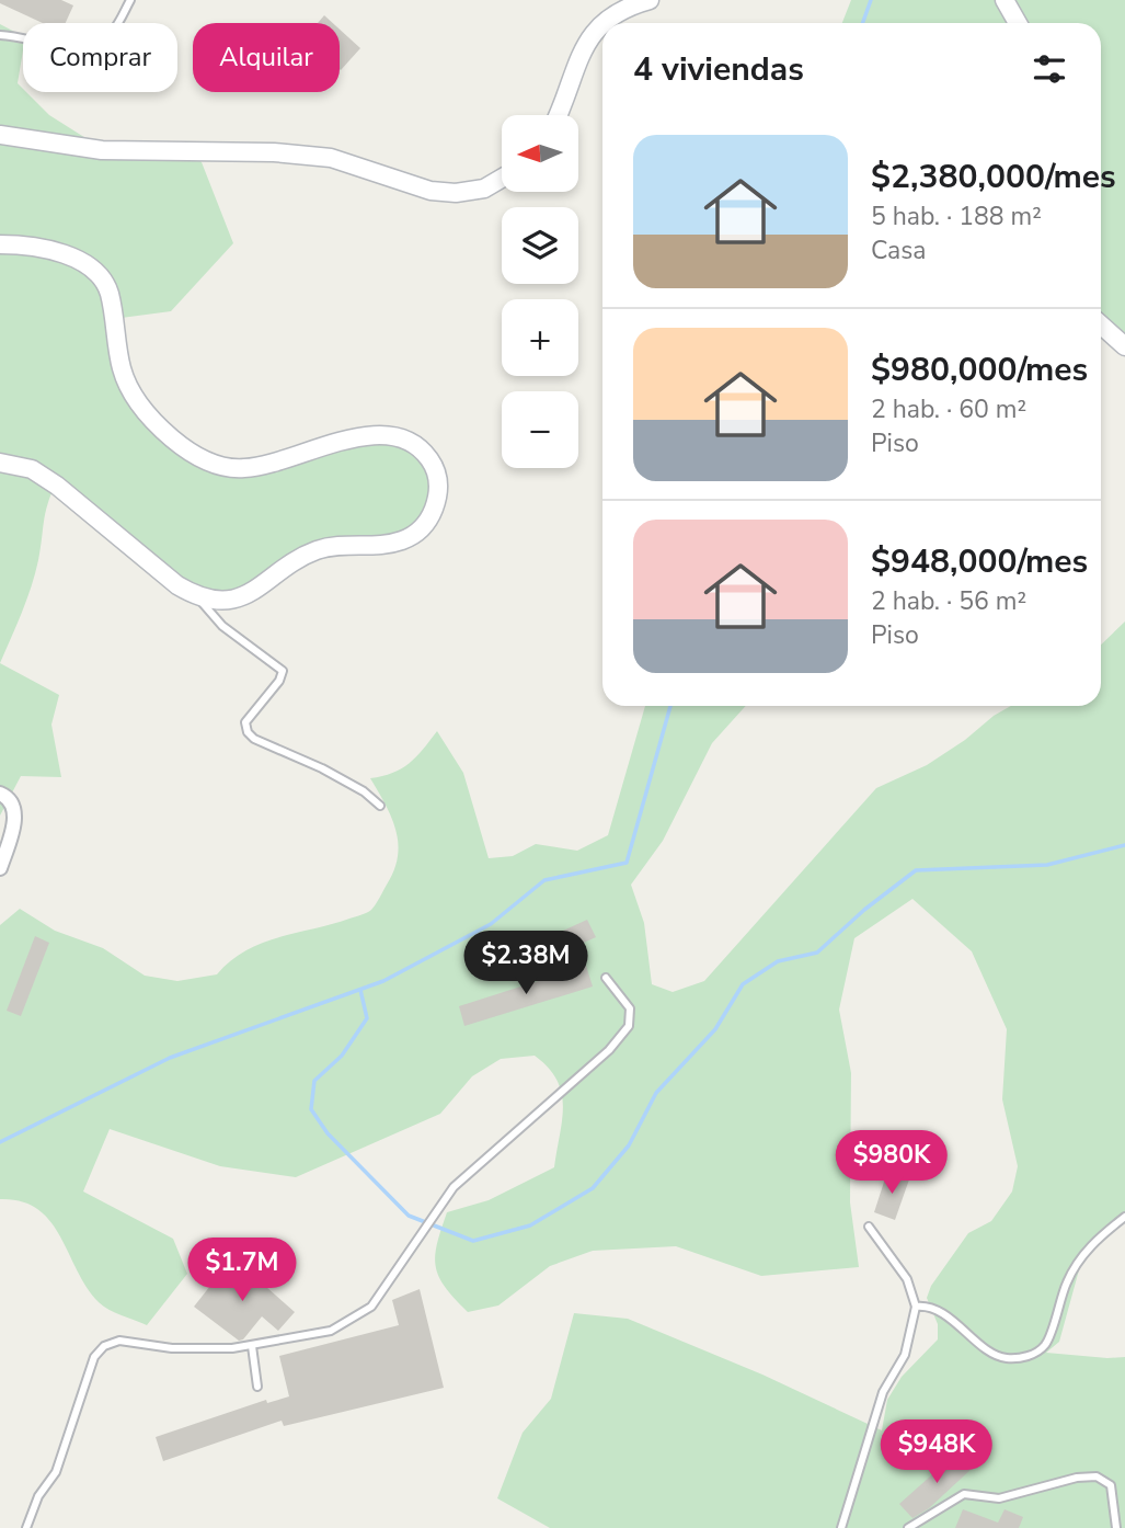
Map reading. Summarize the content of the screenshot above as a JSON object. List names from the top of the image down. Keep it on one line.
{"north":"left","page":{"chip":["Comprar","Alquilar"],"heading":"4 viviendas","map_buttons":["+","−"],"list":[{"name":"$2,380,000/mes","note":"5 hab. · 188 m² · Casa"},{"name":"$980,000/mes","note":"2 hab. · 60 m² · Piso"},{"name":"$948,000/mes","note":"2 hab. · 56 m² · Piso"}],"price":["$2.38M","$980K","$1.7M","$948K"]}}
